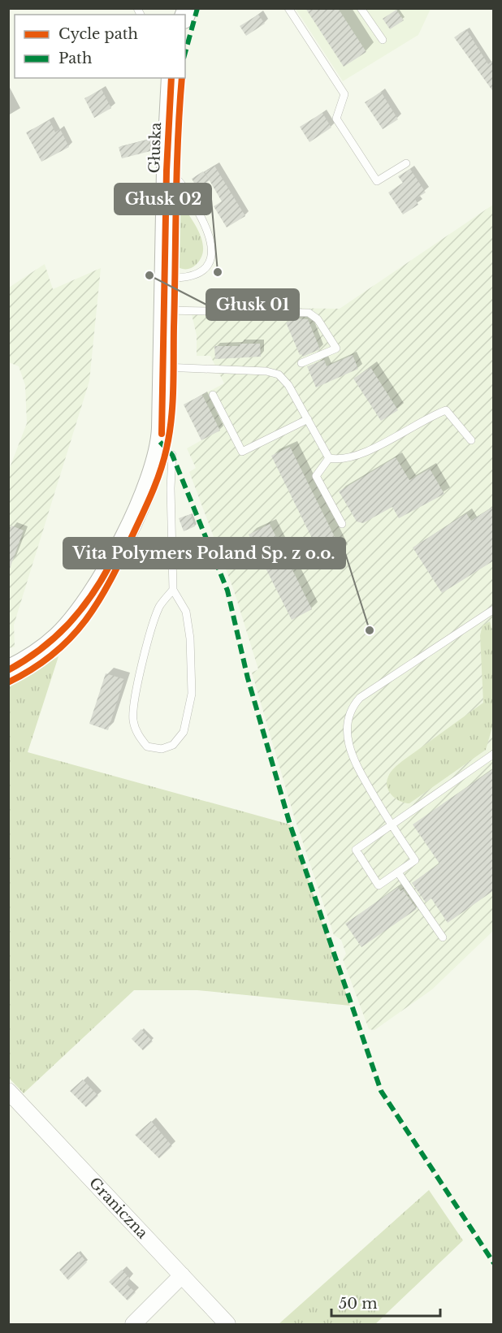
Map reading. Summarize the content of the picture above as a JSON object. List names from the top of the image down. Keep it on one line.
{"streets":{"street":["Głuska","Graniczna"]},"places":["Głusk 02","Głusk 01","Vita Polymers Poland Sp. z o.o."],"legend":["Cycle path","Path"],"scale_bar":"50 m"}
